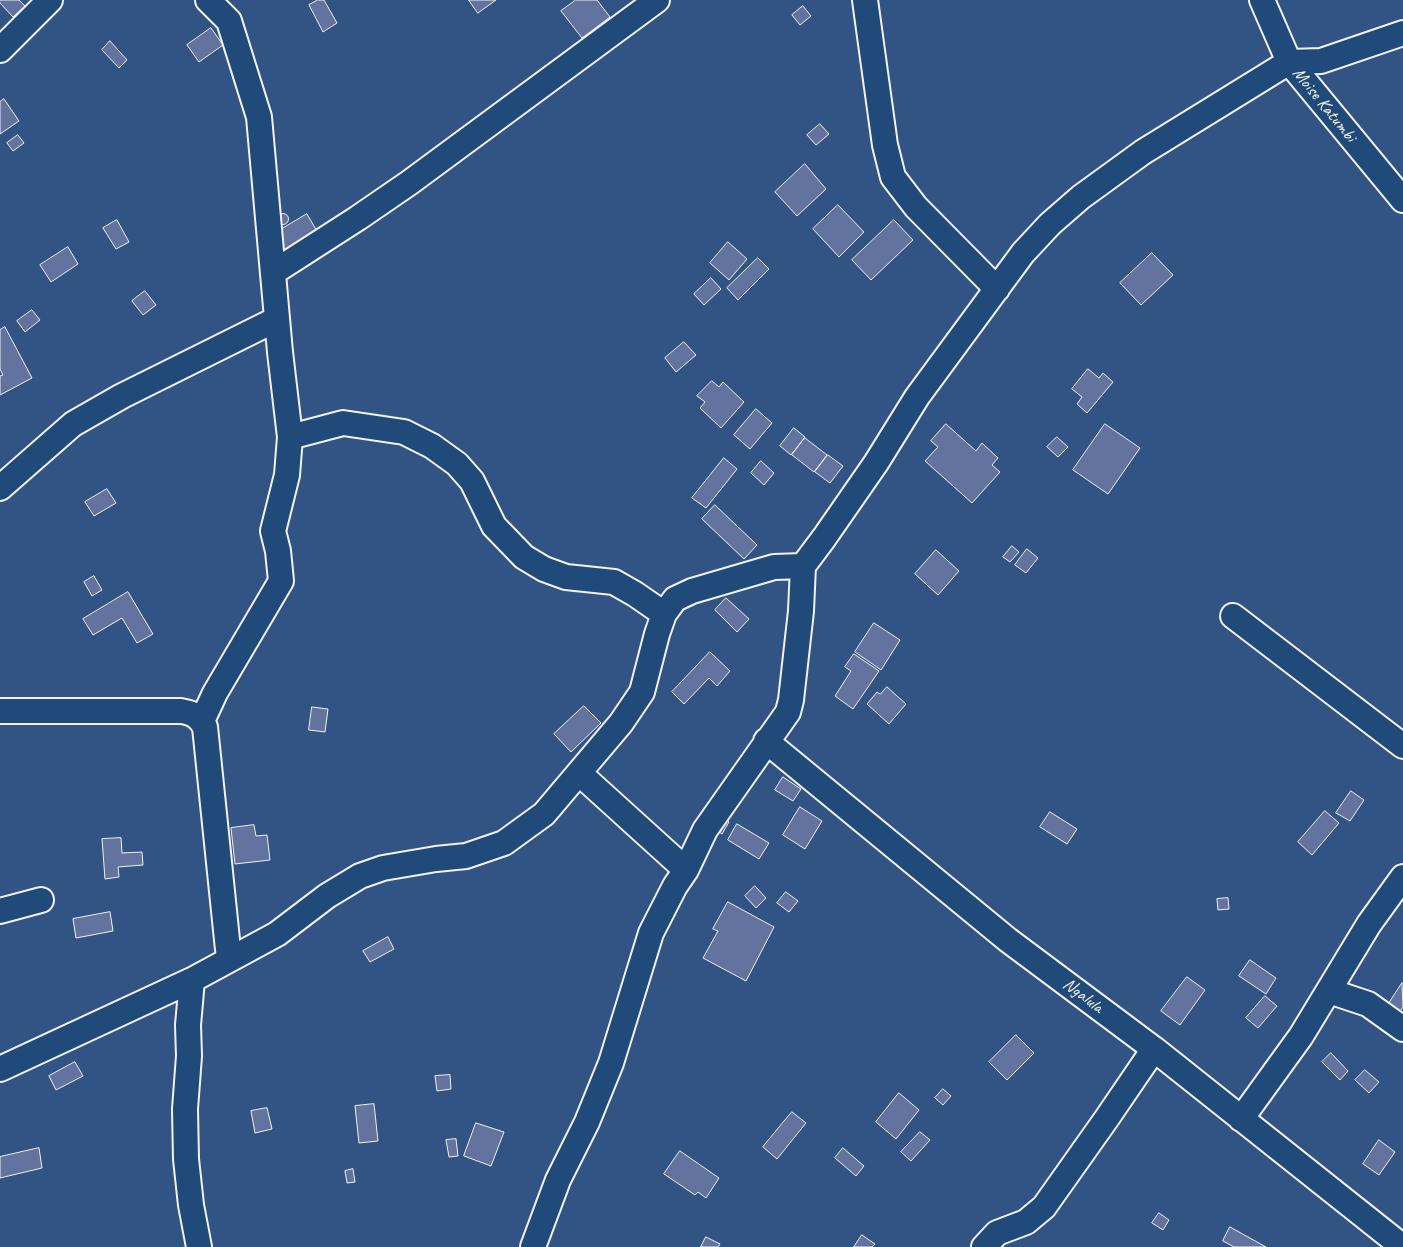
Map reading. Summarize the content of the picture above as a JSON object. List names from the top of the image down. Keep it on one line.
{"streets":{"street":["Moise Katumbi","Ngalula"]}}
